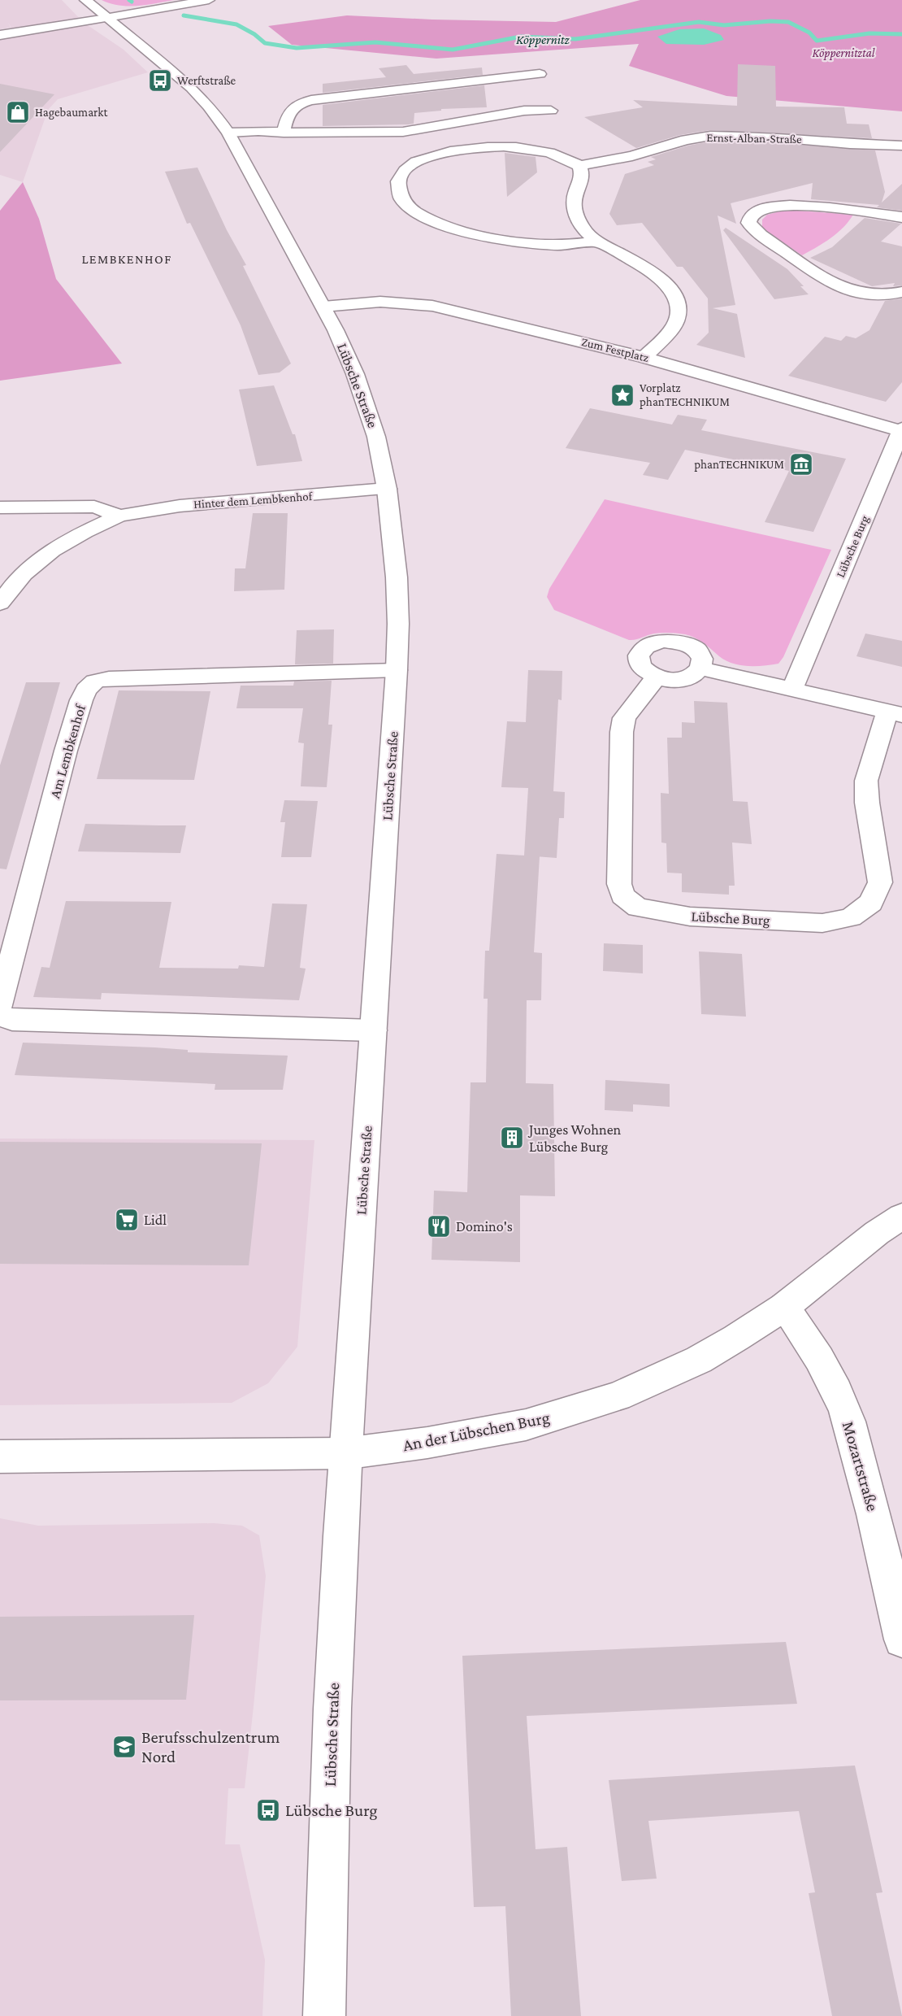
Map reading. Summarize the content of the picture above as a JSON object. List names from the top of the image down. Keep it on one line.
{"streets":{"street":["Ernst-Alban-Straße","Zum Festplatz","Lübsche Straße","Hinter dem Lembkenhof","Lübsche Burg","Am Lembkenhof","An der Lübschen Burg","Mozartstraße"]},"crossings":[["Zum Festplatz","Lübsche Straße"],["Zum Festplatz","Lübsche Burg"],["Lübsche Straße","Hinter dem Lembkenhof"],["Lübsche Straße","Am Lembkenhof"],["Lübsche Straße","An der Lübschen Burg"],["An der Lübschen Burg","Mozartstraße"]],"districts":["LEMBKENHOF"],"water":["Köppernitz"],"parks":["Köppernitztal"],"places":{"bus stop":["Werftstraße","Lübsche Burg"],"shop":["Hagebaumarkt"],"place":["Vorplatz phanTECHNIKUM"],"museum":["phanTECHNIKUM"],"building":["Junges Wohnen Lübsche Burg"],"supermarket":["Lidl"],"restaurant":["Domino's"],"school or university":["Berufsschulzentrum Nord"]}}
